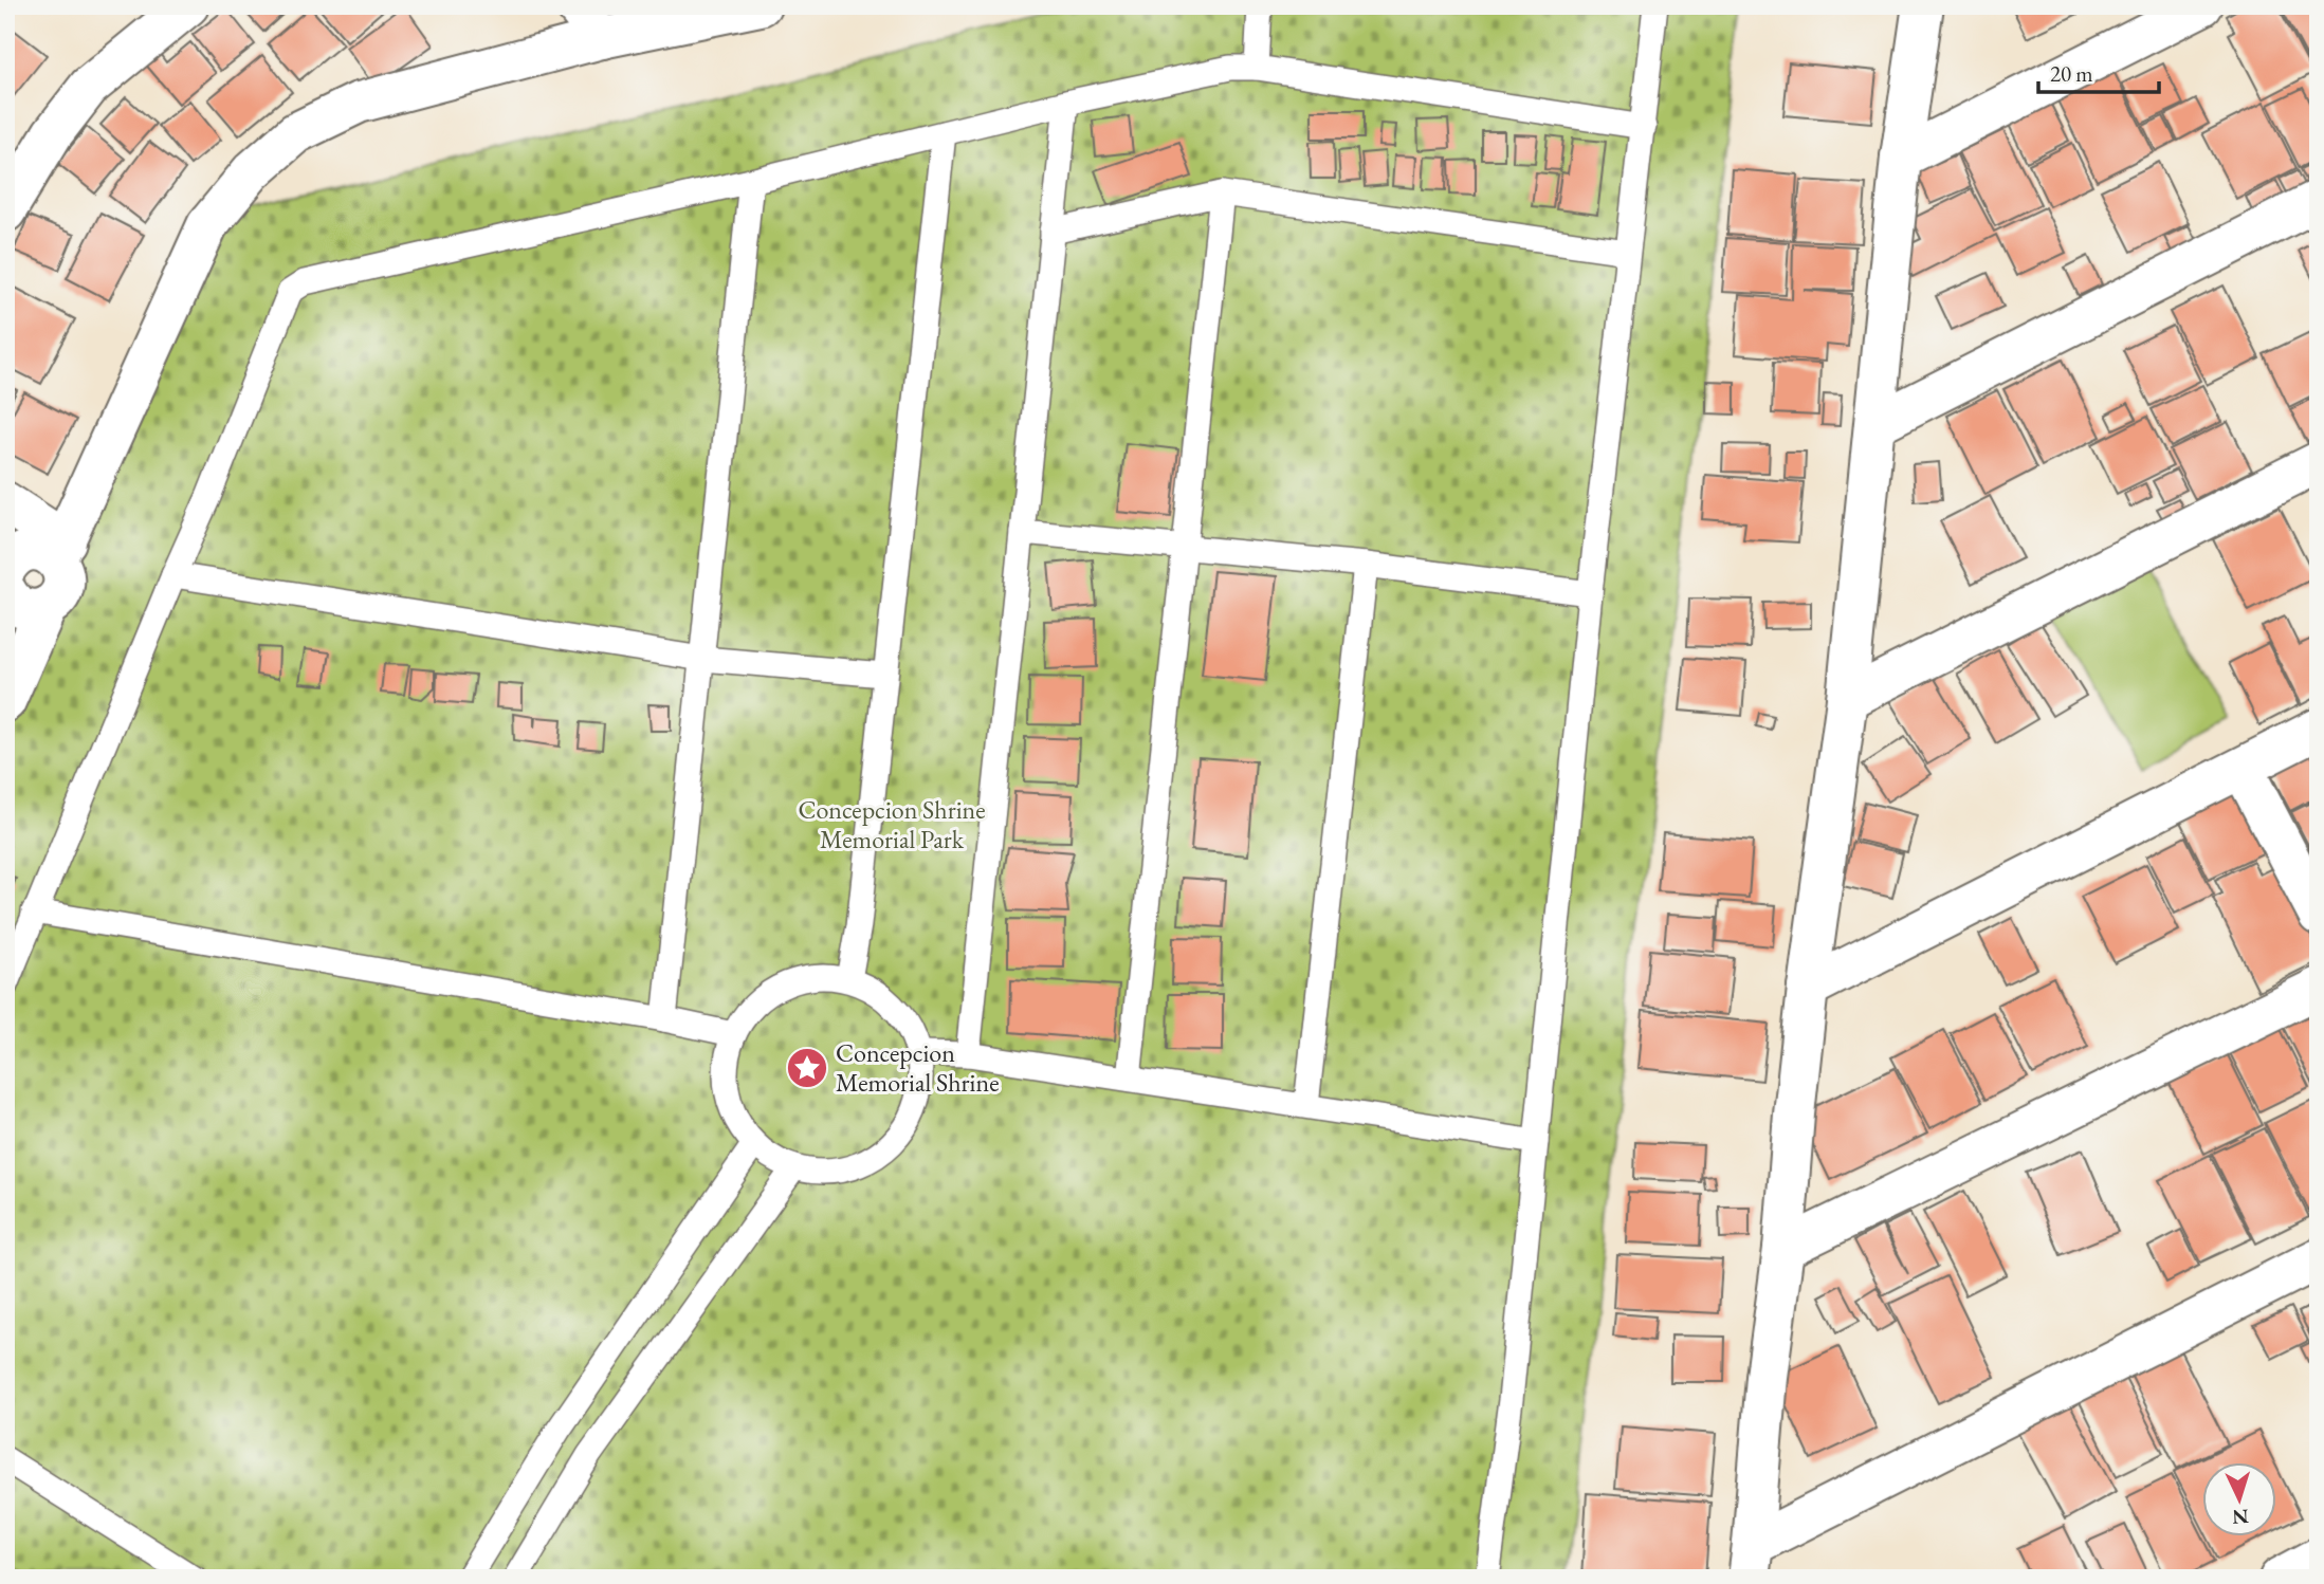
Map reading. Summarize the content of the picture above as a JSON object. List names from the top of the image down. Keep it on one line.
{"parks":["Concepcion Shrine Memorial Park"],"places":{"place":["Concepcion Memorial Shrine"]},"scale_bar":"20 m","north":"bottom"}
